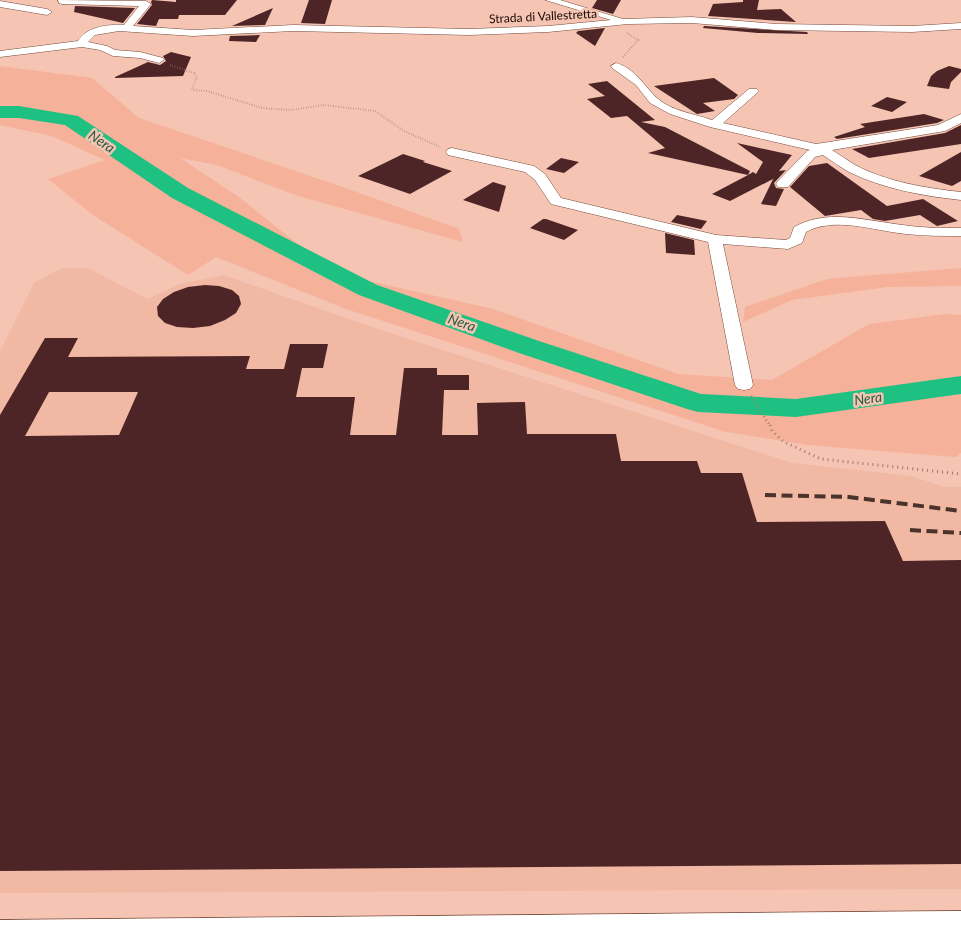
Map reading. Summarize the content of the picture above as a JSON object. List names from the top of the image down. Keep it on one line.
{"streets":{"street":["Strada di Vallestretta"]},"water":["Nera"]}
